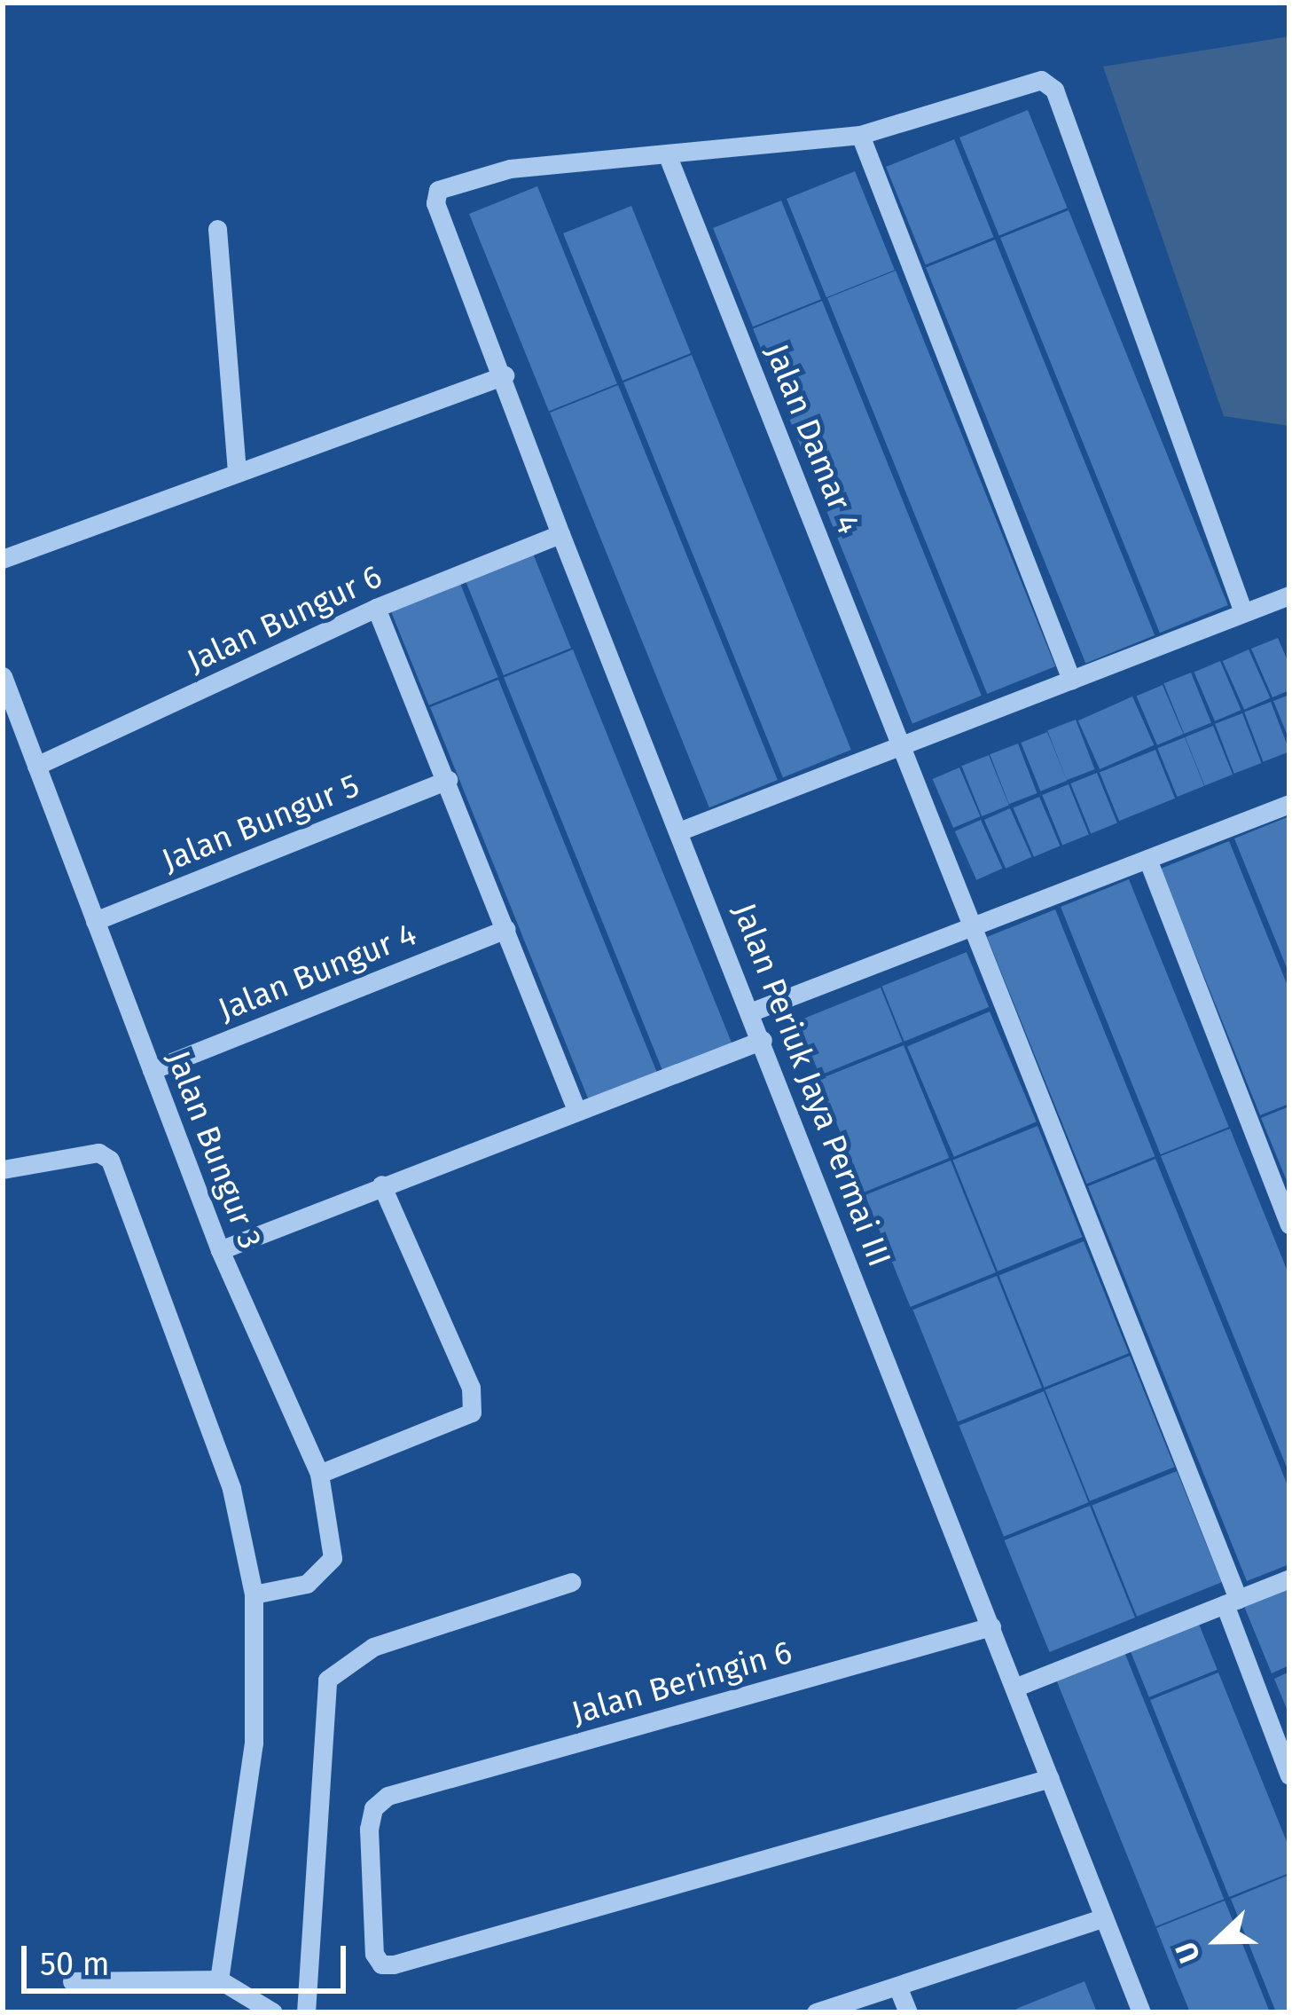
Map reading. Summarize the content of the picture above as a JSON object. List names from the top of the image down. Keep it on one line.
{"streets":{"street":["Jalan Damar 4","Jalan Bungur 6","Jalan Bungur 5","Jalan Bungur 4","Jalan Periuk Jaya Permai III","Jalan Bungur 3","Jalan Beringin 6"]},"crossings":[["Jalan Damar 4","Jalan Periuk Jaya Permai III"],["Jalan Bungur 6","Jalan Periuk Jaya Permai III"],["Jalan Bungur 6","Jalan Bungur 3"],["Jalan Bungur 5","Jalan Bungur 3"],["Jalan Bungur 4","Jalan Bungur 3"],["Jalan Periuk Jaya Permai III","Jalan Beringin 6"]],"scale_bar":"50 m","north":"left"}
